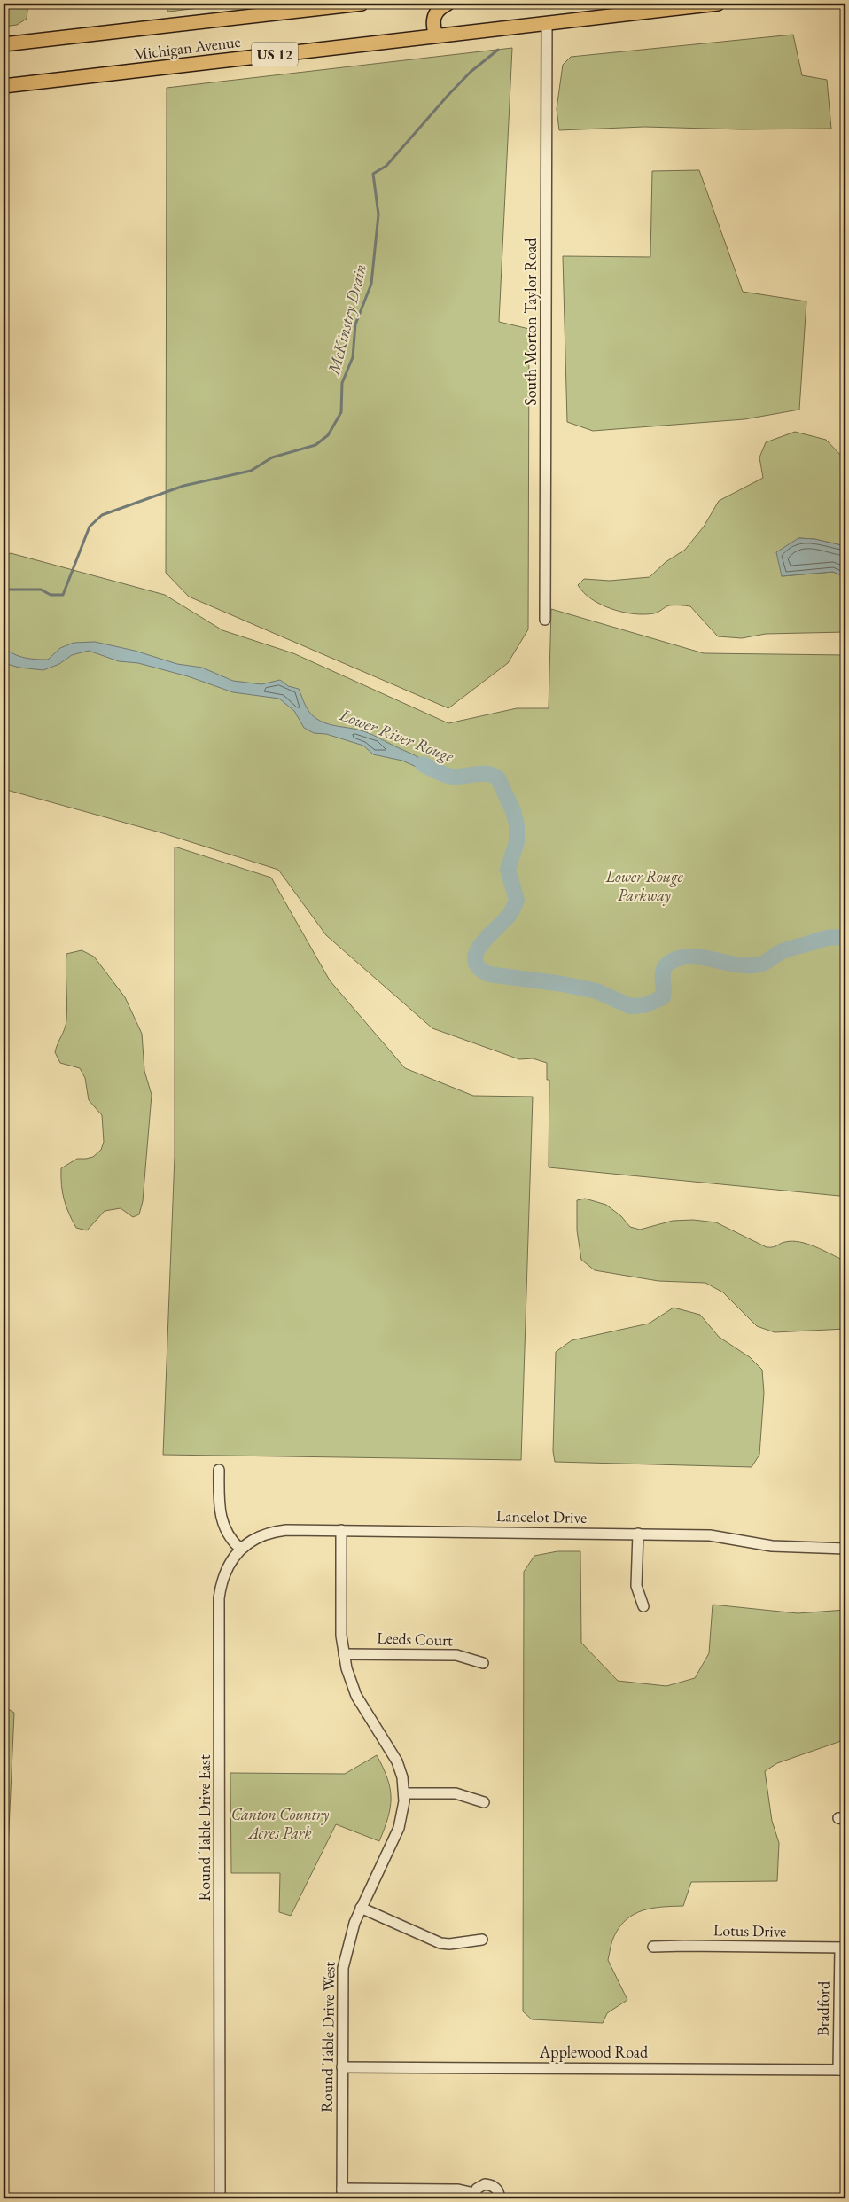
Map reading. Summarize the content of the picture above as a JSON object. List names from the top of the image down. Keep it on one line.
{"streets":{"main road":["Michigan Avenue","US 12"],"street":["South Morton Taylor Road","Lancelot Drive","Leeds Court","Round Table Drive East","Lotus Drive","Bradford","Round Table Drive West","Applewood Road"]},"crossings":[["Michigan Avenue","South Morton Taylor Road"],["Lancelot Drive","Round Table Drive East"],["Lancelot Drive","Round Table Drive West"],["Leeds Court","Round Table Drive West"],["Lotus Drive","Bradford"],["Bradford","Applewood Road"],["Round Table Drive West","Applewood Road"]],"water":["McKinstry Drain","Lower River Rouge"],"parks":["Lower Rouge Parkway","Canton Country Acres Park"]}
